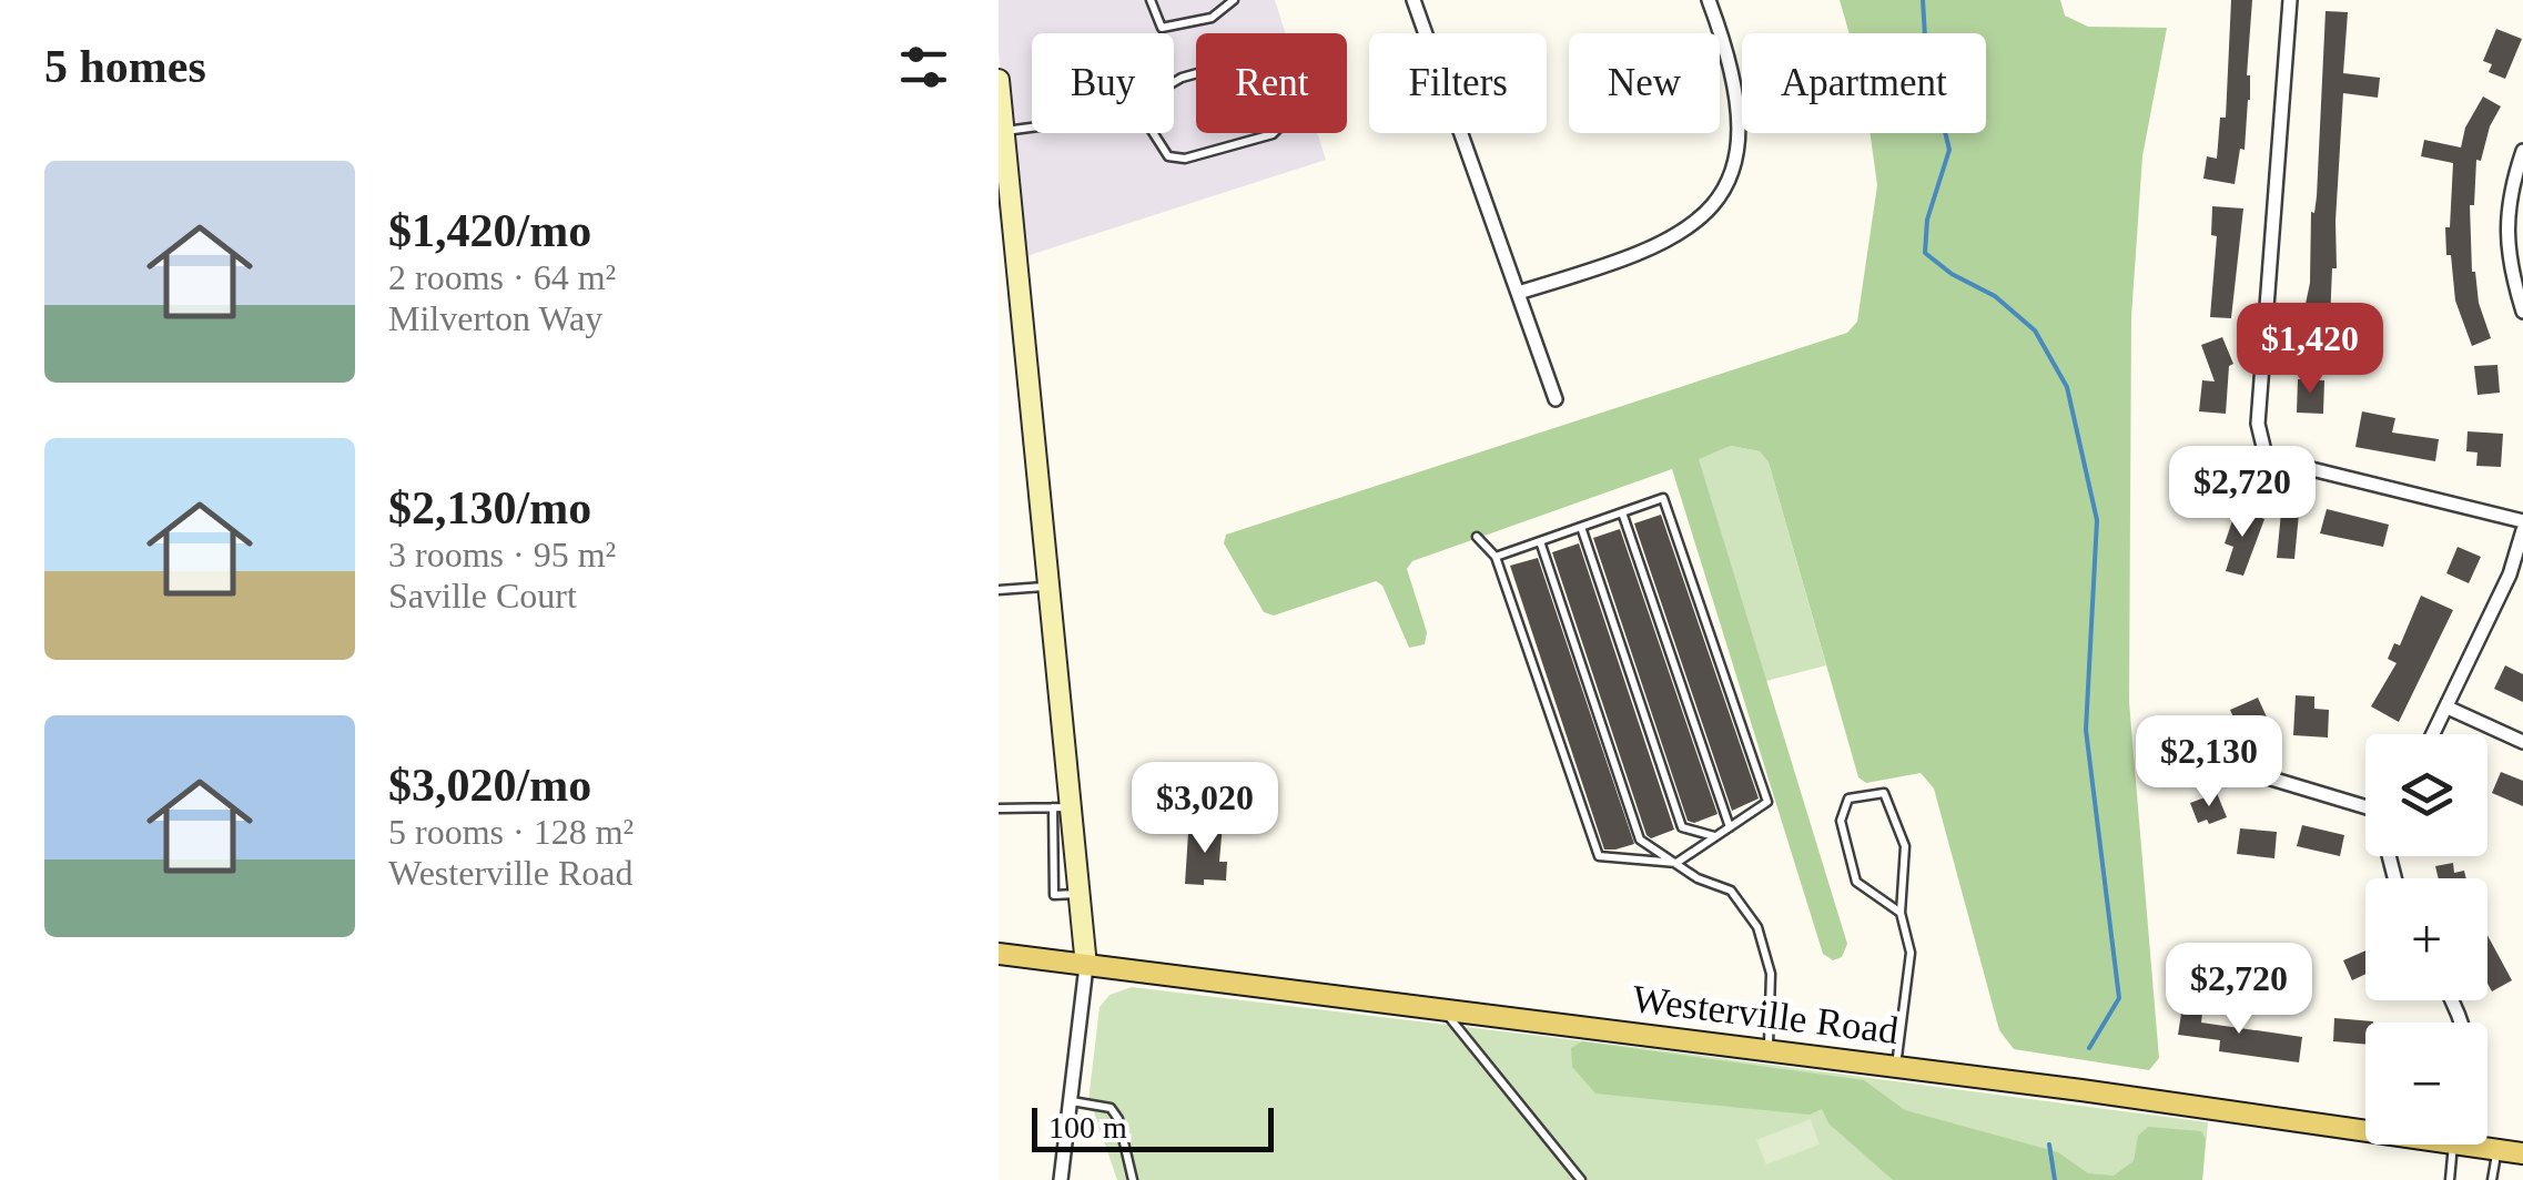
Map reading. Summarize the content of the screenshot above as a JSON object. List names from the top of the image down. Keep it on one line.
{"streets":{"main road":["Westerville Road"]},"scale_bar":"100 m","page":{"heading":"5 homes","chip":["Buy","Rent","Filters","New","Apartment"],"list":[{"name":"$1,420/mo","note":"2 rooms · 64 m² · Milverton Way"},{"name":"$2,130/mo","note":"3 rooms · 95 m² · Saville Court"},{"name":"$3,020/mo","note":"5 rooms · 128 m² · Westerville Road"}],"price":["$1,420","$2,720","$2,130","$3,020","$2,720"],"map_buttons":["+","−"],"scale":"100 m"}}
